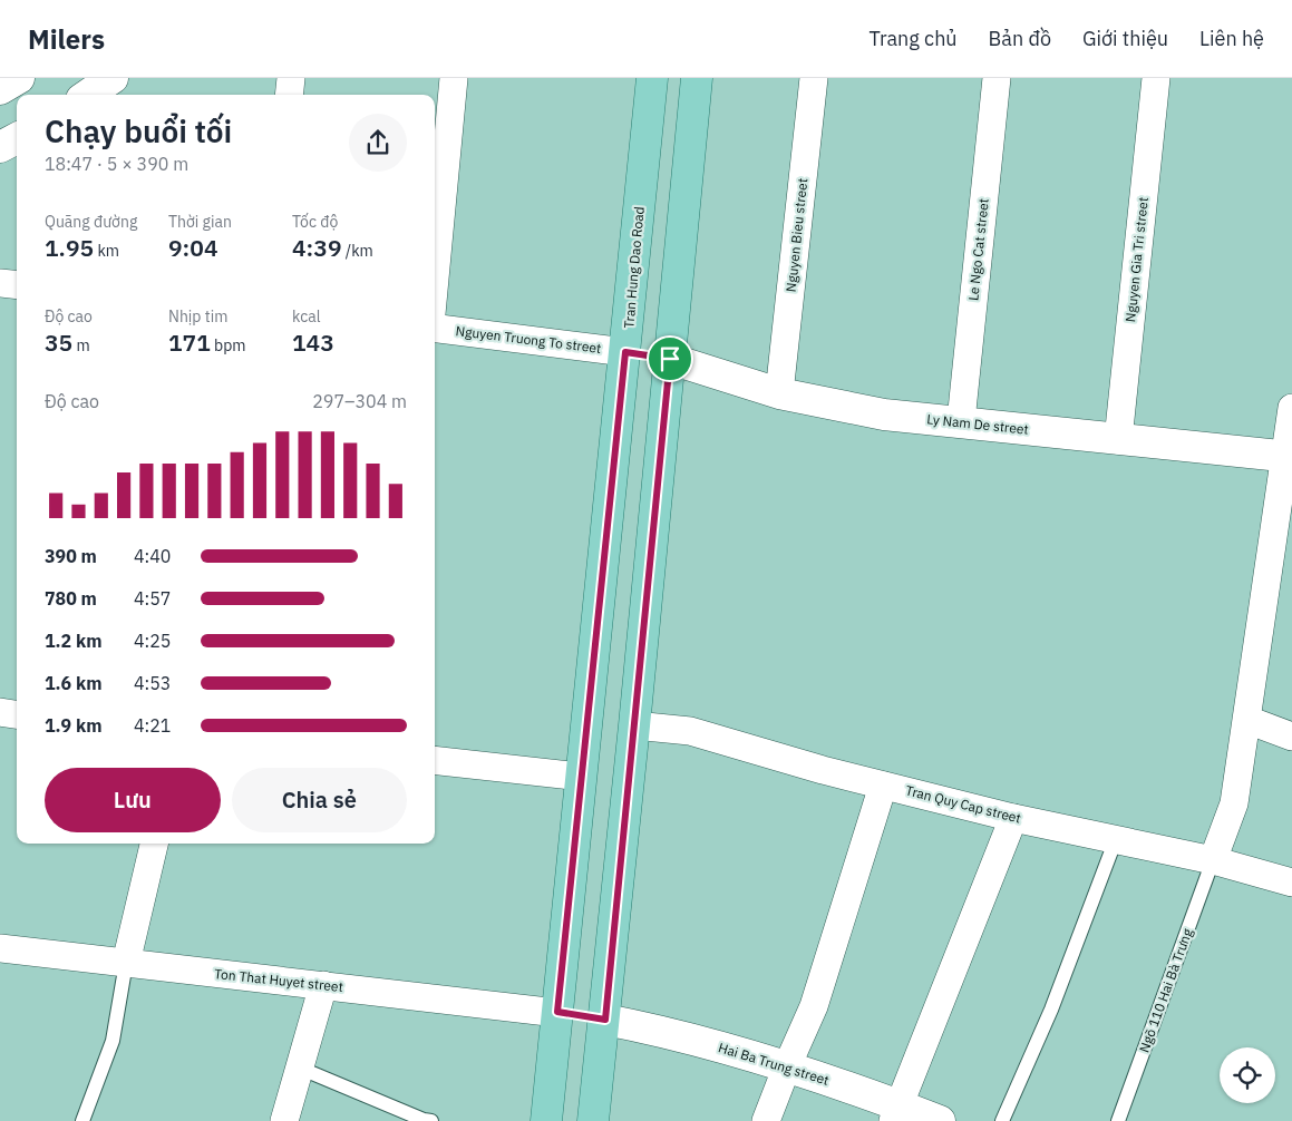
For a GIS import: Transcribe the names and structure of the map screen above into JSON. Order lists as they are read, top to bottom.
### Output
{
  "streets": {
    "main road": ["Tran Hung Dao Road"],
    "street": [
      "Nguyen Bieu street",
      "Le Ngo Cat street",
      "Nguyen Gia Tri street",
      "Nguyen Truong To street",
      "Ly Nam De street",
      "Tran Quy Cap street",
      "Ton That Huyet street",
      "Hai Ba Trung street"
    ],
    "lane": ["Ngõ 110 Hai Bà Trưng"]
  },
  "crossings": [
    ["Nguyen Bieu street", "Ly Nam De street"],
    ["Le Ngo Cat street", "Ly Nam De street"],
    ["Nguyen Gia Tri street", "Ly Nam De street"],
    ["Tran Hung Dao Road", "Nguyen Truong To street"],
    ["Tran Hung Dao Road", "Ton That Huyet street"],
    ["Tran Quy Cap street", "Ngõ 110 Hai Bà Trưng"]
  ],
  "page": {
    "header": "Milers",
    "nav": [
      "Trang chủ",
      "Bản đồ",
      "Giới thiệu",
      "Liên hệ"
    ],
    "heading": ["Chạy buổi tối", "18:47 · 5 × 390 m"],
    "stats": [
      ["Quãng đường", "1.95 km"],
      ["Thời gian", "9:04"],
      ["Tốc độ", "4:39 /km"],
      ["Độ cao", "35 m"],
      ["Nhịp tim", "171 bpm"],
      ["kcal", "143"]
    ],
    "chart": ["Độ cao", "297–304 m"],
    "list": [
      {
        "name": "390 m",
        "note": "4:40"
      },
      {
        "name": "780 m",
        "note": "4:57"
      },
      {
        "name": "1.2 km",
        "note": "4:25"
      },
      {
        "name": "1.6 km",
        "note": "4:53"
      },
      {
        "name": "1.9 km",
        "note": "4:21"
      }
    ],
    "buttons": ["Lưu", "Chia sẻ"]
  }
}
